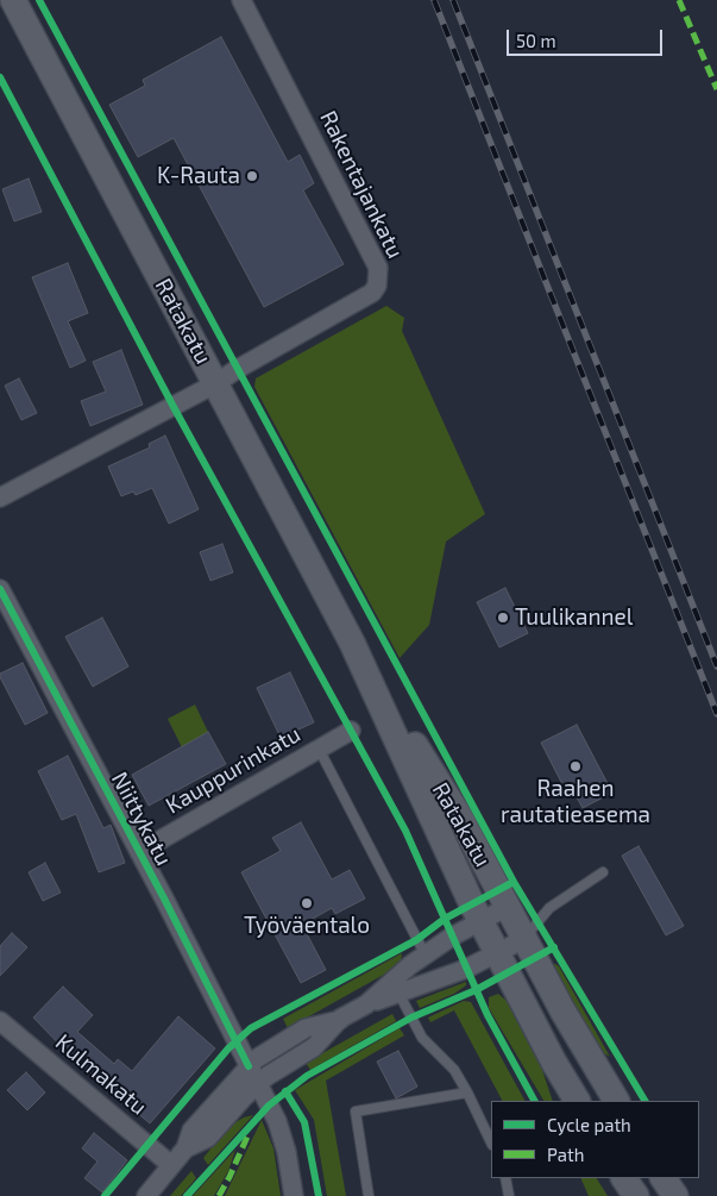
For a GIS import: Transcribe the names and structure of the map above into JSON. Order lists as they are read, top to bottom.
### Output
{
  "streets": {
    "main road": ["Ratakatu"],
    "street": [
      "Rakentajankatu",
      "Kauppurinkatu",
      "Niittykatu",
      "Kulmakatu"
    ]
  },
  "crossings": [
    ["Rakentajankatu", "Ratakatu"],
    ["Kauppurinkatu", "Niittykatu"]
  ],
  "places": [
    "K-Rauta",
    "Tuulikannel",
    "Raahen rautatieasema",
    "Työväentalo"
  ],
  "legend": ["Cycle path", "Path"],
  "scale_bar": "50 m"
}
